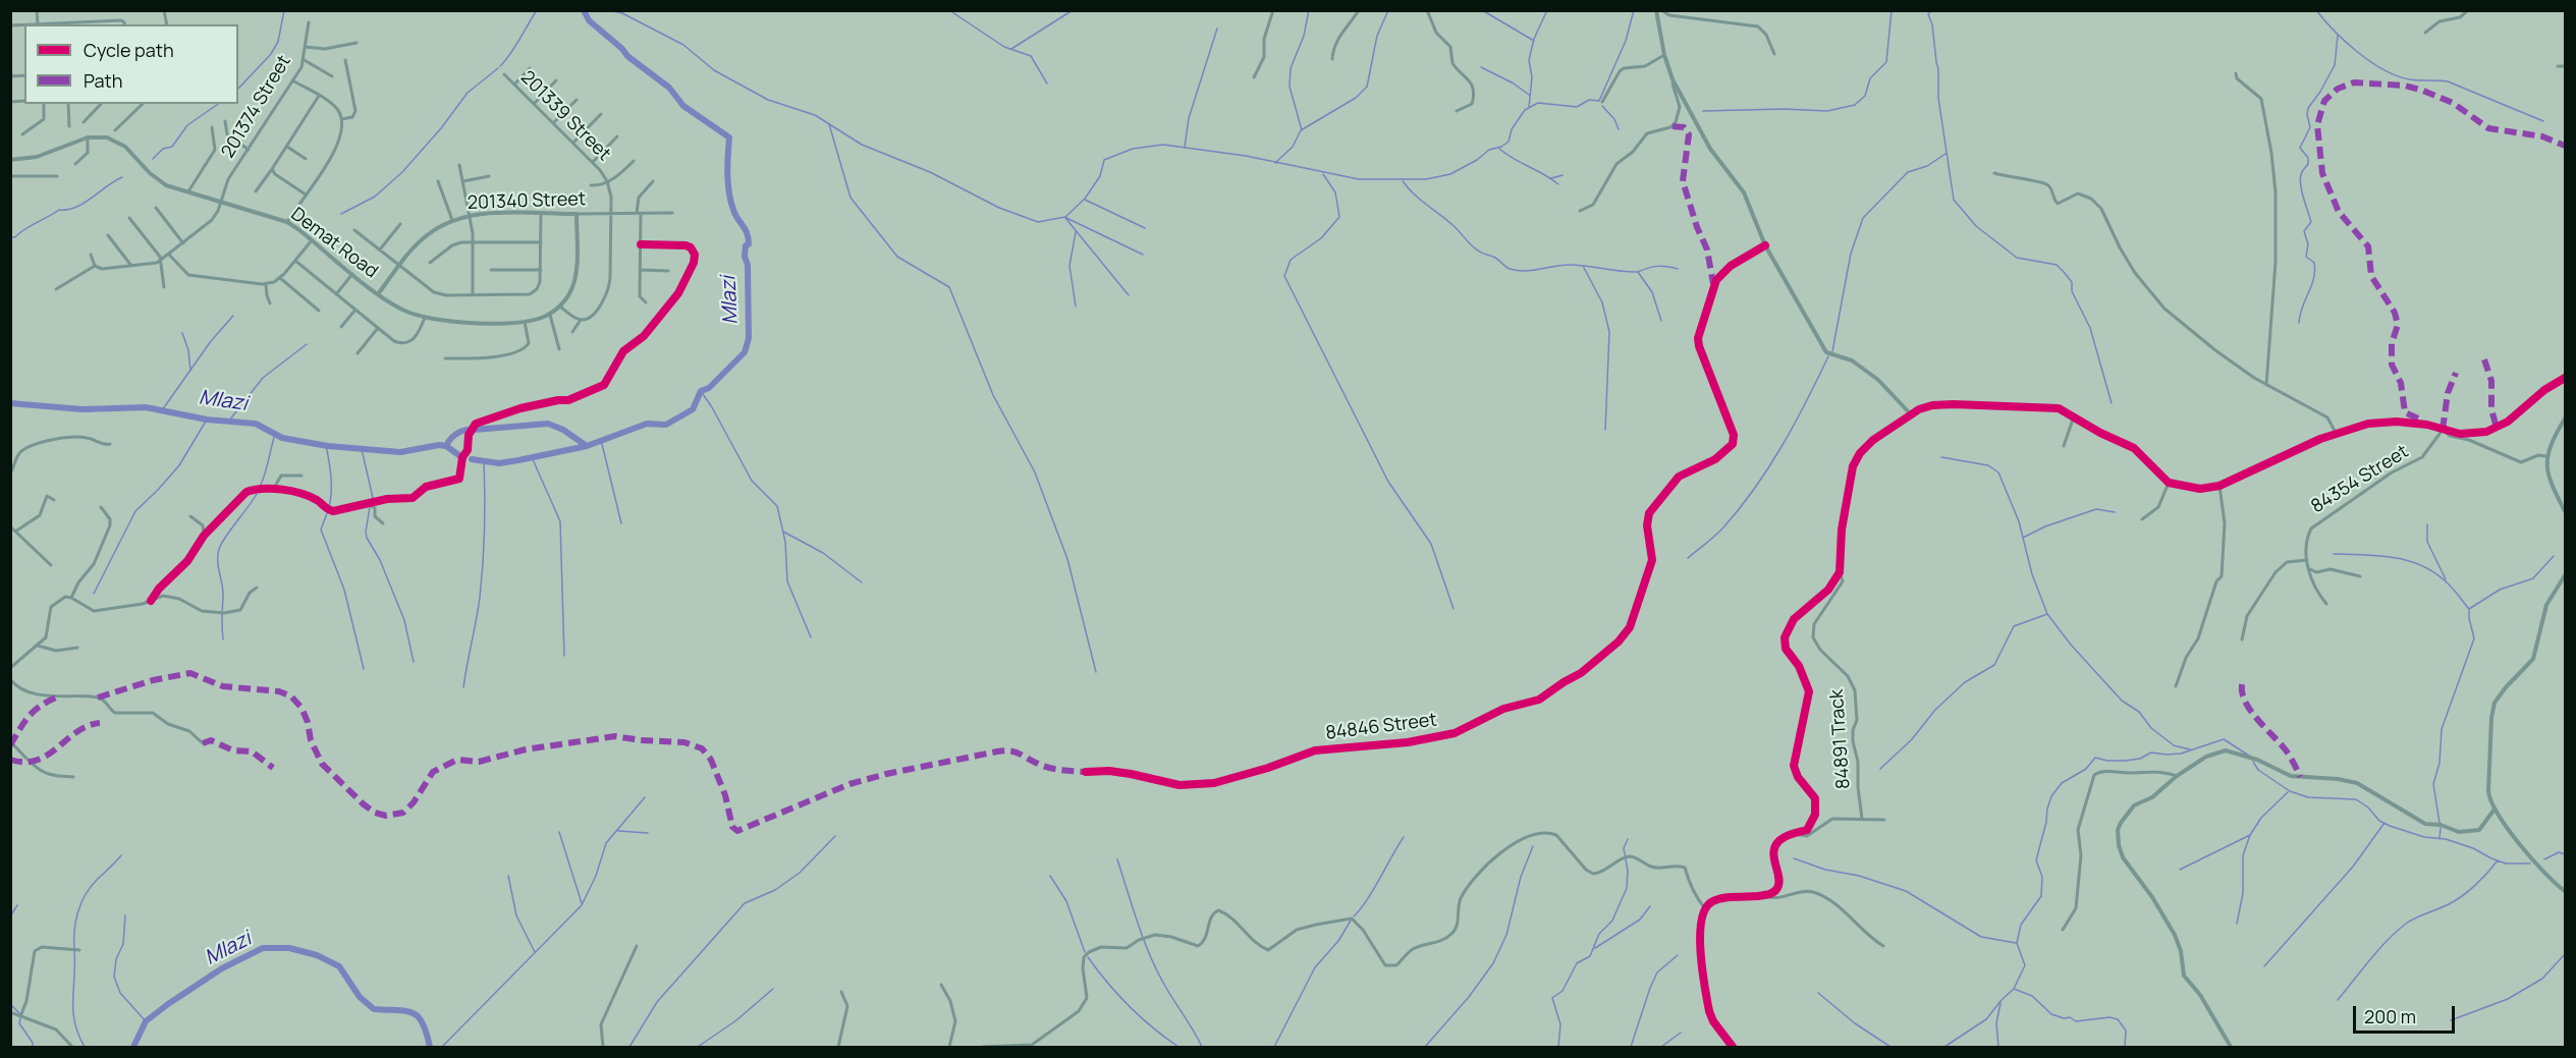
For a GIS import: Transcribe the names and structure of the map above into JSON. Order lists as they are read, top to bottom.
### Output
{
  "streets": {
    "street": [
      "201374 Street",
      "201339 Street",
      "201340 Street",
      "Demat Road",
      "84354 Street",
      "84846 Street",
      "84891 Track"
    ]
  },
  "crossings": [
    ["201374 Street", "Demat Road"],
    ["201339 Street", "201340 Street"],
    ["201340 Street", "Demat Road"]
  ],
  "water": ["Mlazi"],
  "legend": ["Cycle path", "Path"],
  "scale_bar": "200 m"
}
